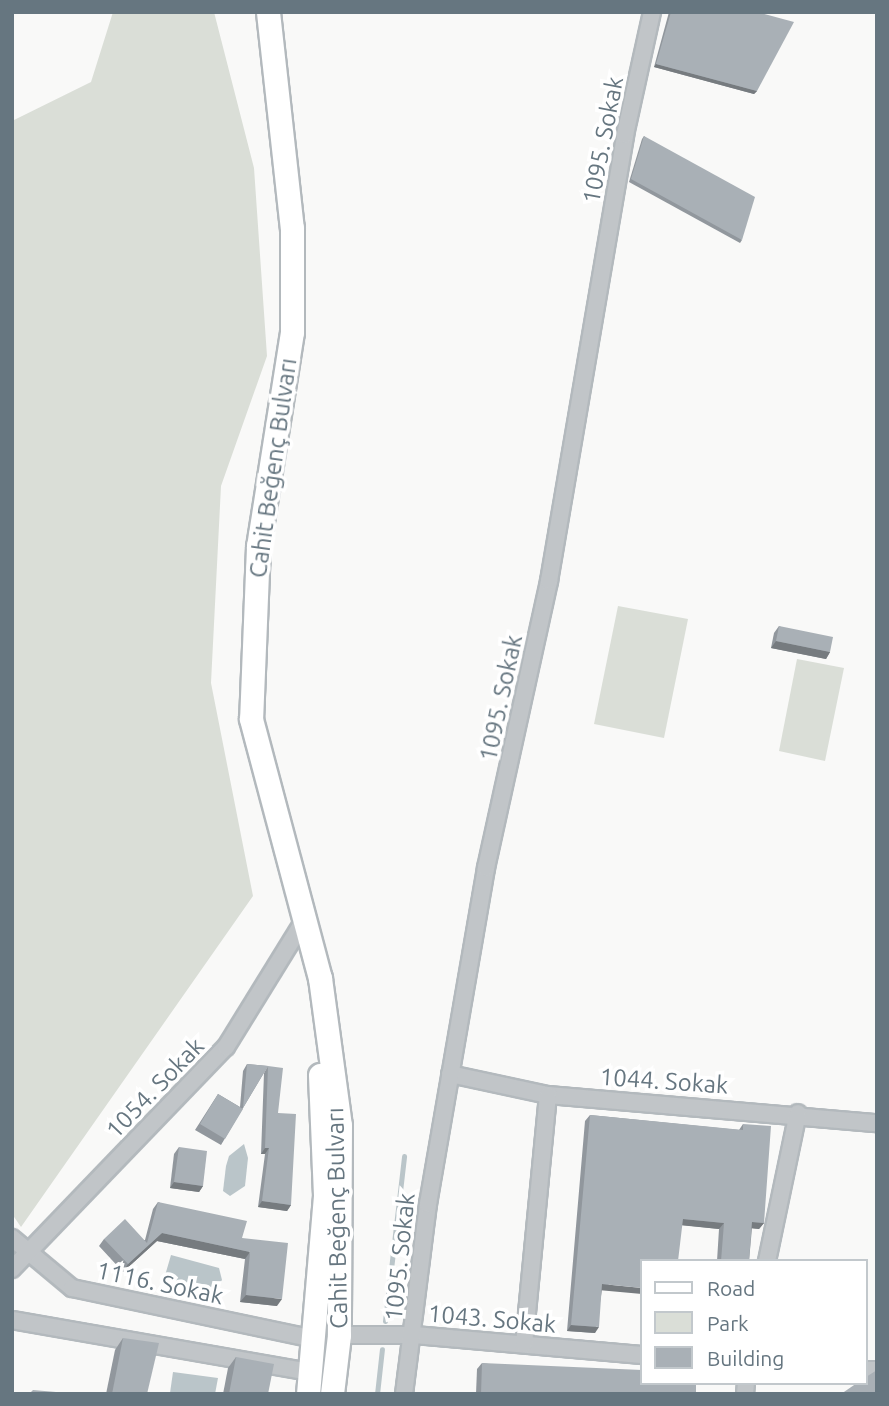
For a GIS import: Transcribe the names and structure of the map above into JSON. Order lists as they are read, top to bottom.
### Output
{
  "streets": {
    "main road": ["Cahit Beğenç Bulvarı"],
    "street": [
      "1095. Sokak",
      "1044. Sokak",
      "1054. Sokak",
      "1116. Sokak",
      "1043. Sokak"
    ]
  },
  "crossings": [
    ["1095. Sokak", "1044. Sokak"],
    ["1095. Sokak", "1043. Sokak"],
    ["Cahit Beğenç Bulvarı", "1054. Sokak"],
    ["Cahit Beğenç Bulvarı", "1116. Sokak"],
    ["Cahit Beğenç Bulvarı", "1043. Sokak"],
    ["1054. Sokak", "1116. Sokak"]
  ],
  "legend": ["Road", "Park", "Building"]
}
